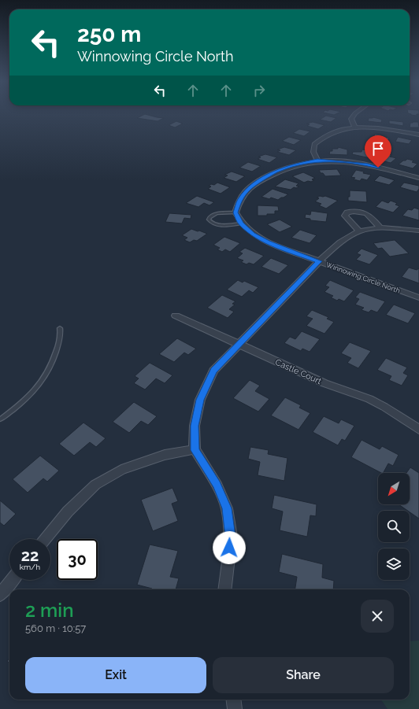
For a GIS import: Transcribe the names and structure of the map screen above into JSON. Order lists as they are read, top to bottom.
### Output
{
  "streets": {
    "street": ["Winnowing Circle North", "Castle Court"]
  },
  "north": "bottom left",
  "page": {
    "turn": ["250 m", "Winnowing Circle North"],
    "speed": "22 km/h",
    "limit": "30",
    "heading": ["2 min", "560 m · 10:57"],
    "buttons": ["Exit", "Share"]
  }
}
